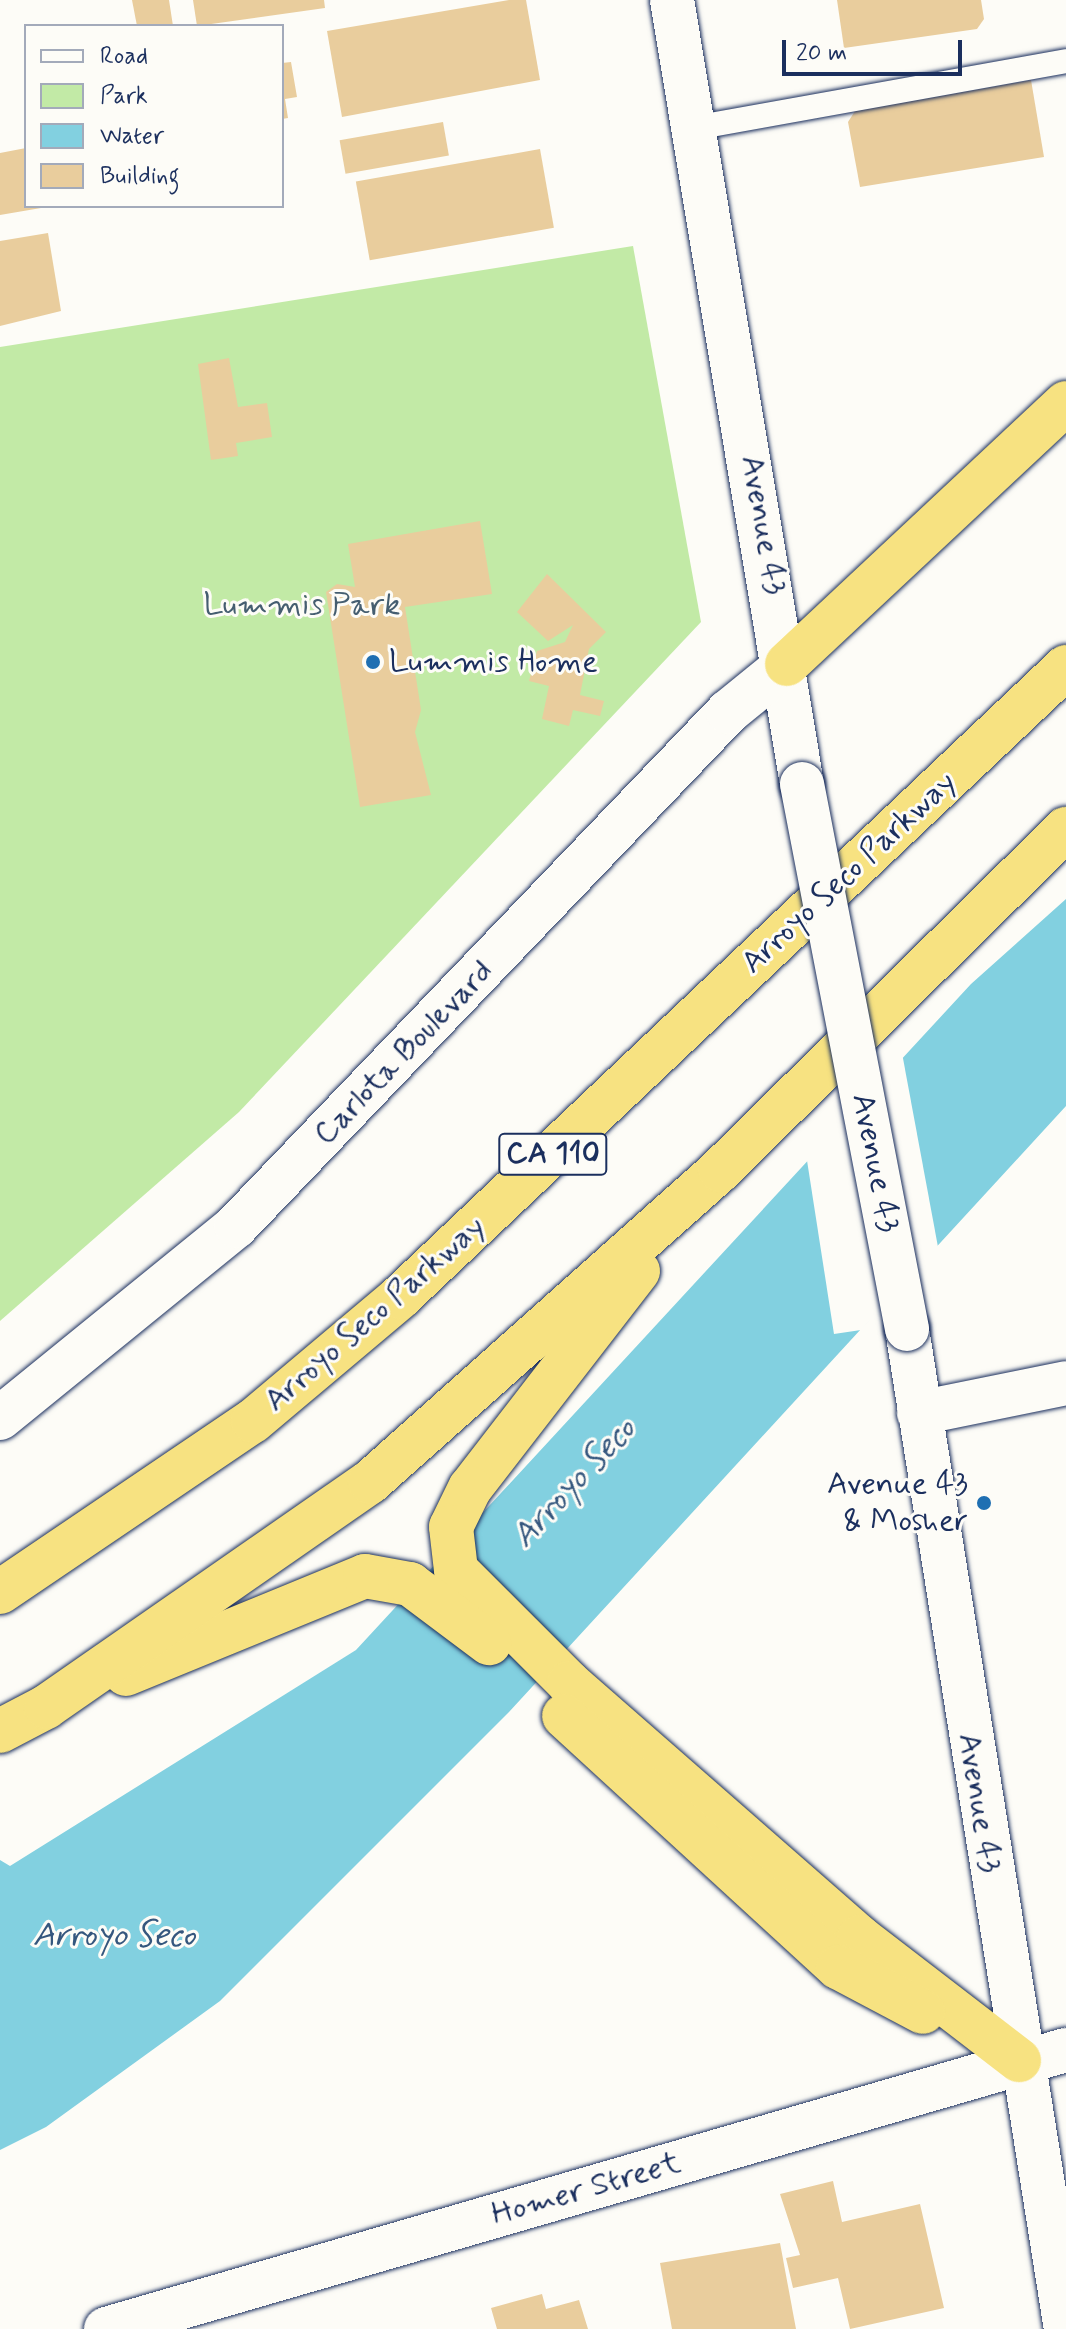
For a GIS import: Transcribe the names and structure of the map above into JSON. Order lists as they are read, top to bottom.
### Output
{
  "streets": {
    "highway": ["Arroyo Seco Parkway", "CA 110"],
    "street": ["Avenue 43", "Carlota Boulevard", "Homer Street"]
  },
  "crossings": [
    ["Avenue 43", "Carlota Boulevard"],
    ["Avenue 43", "Homer Street"]
  ],
  "water": ["Arroyo Seco"],
  "parks": ["Lummis Park"],
  "places": ["Lummis Home", "Avenue 43 & Mosher"],
  "legend": [
    "Road",
    "Park",
    "Water",
    "Building"
  ],
  "scale_bar": "20 m"
}
